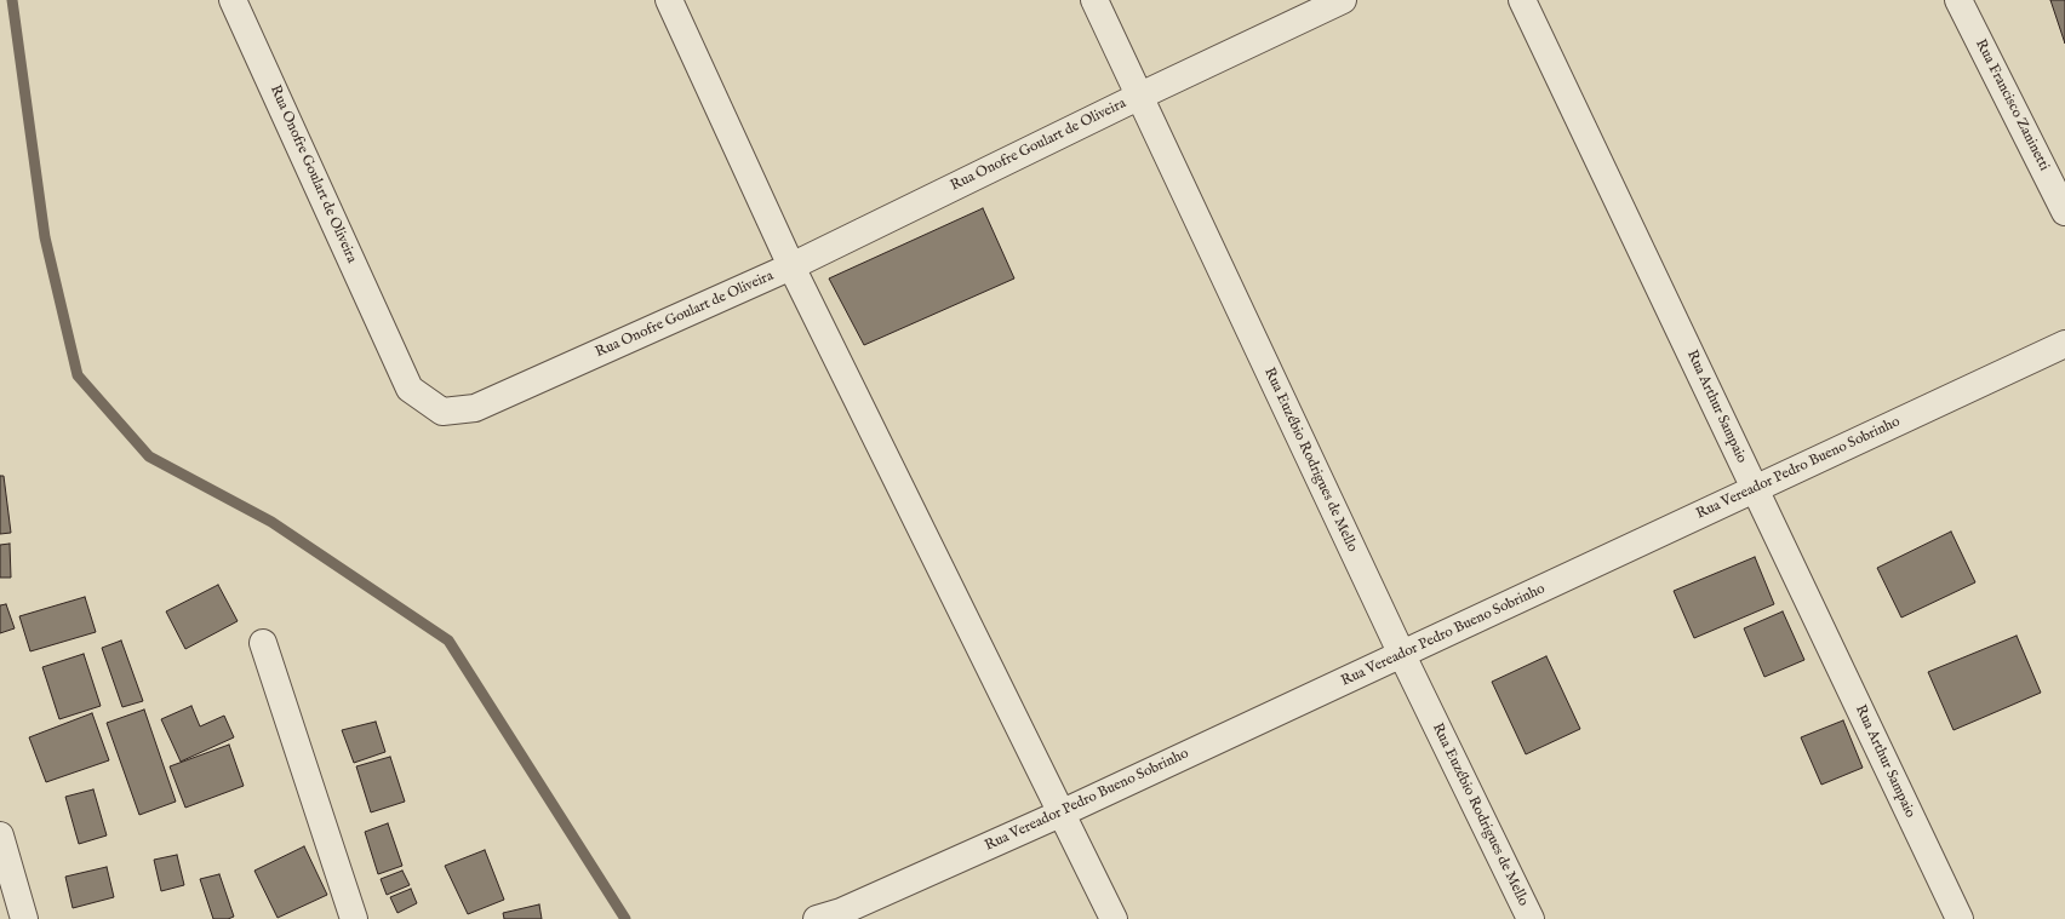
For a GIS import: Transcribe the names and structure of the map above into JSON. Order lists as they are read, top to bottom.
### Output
{
  "streets": {
    "street": [
      "Rua Francisco Zaninetti",
      "Rua Onofre Goulart de Oliveira",
      "Rua Arthur Sampaio",
      "Rua Euzébio Rodrigues de Mello",
      "Rua Vereador Pedro Bueno Sobrinho"
    ]
  },
  "crossings": [
    ["Rua Onofre Goulart de Oliveira", "Rua Euzébio Rodrigues de Mello"],
    ["Rua Arthur Sampaio", "Rua Vereador Pedro Bueno Sobrinho"],
    ["Rua Euzébio Rodrigues de Mello", "Rua Vereador Pedro Bueno Sobrinho"]
  ]
}
